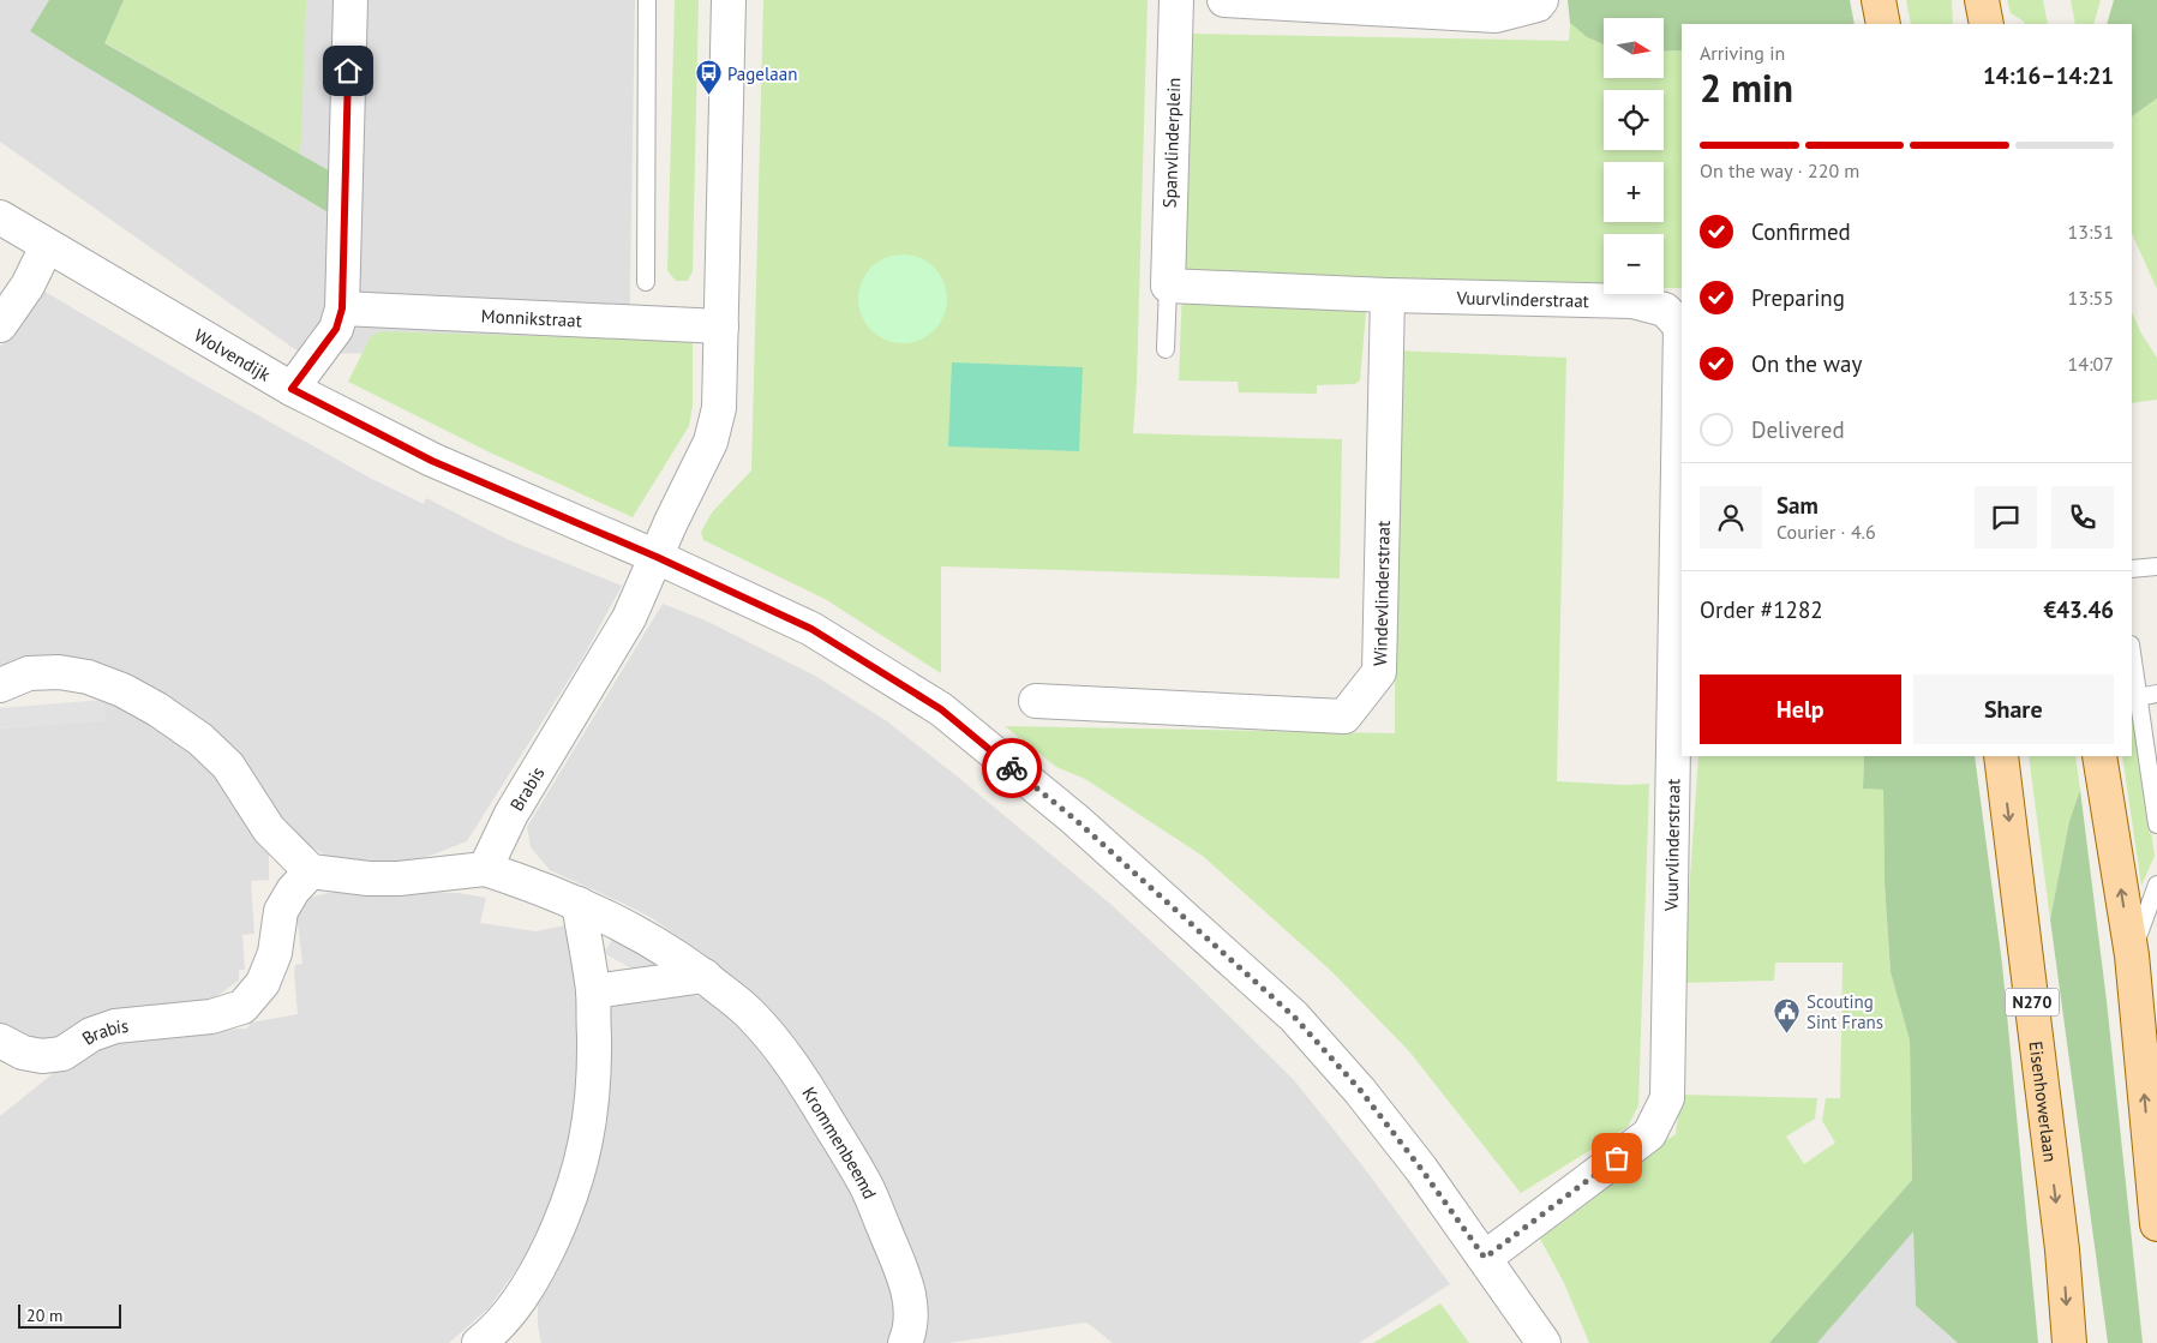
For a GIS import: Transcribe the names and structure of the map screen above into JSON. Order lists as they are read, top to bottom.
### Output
{
  "streets": {
    "main road": ["N270", "Eisenhowerlaan"],
    "street": [
      "Spanvlinderplein",
      "Vuurvlinderstraat",
      "Monnikstraat",
      "Wolvendijk",
      "Windevlinderstraat",
      "Brabis",
      "Krommenbeemd"
    ]
  },
  "crossings": [
    ["Spanvlinderplein", "Vuurvlinderstraat"],
    ["Vuurvlinderstraat", "Wolvendijk"],
    ["Vuurvlinderstraat", "Windevlinderstraat"],
    ["Wolvendijk", "Brabis"],
    ["Brabis", "Krommenbeemd"]
  ],
  "places": {
    "bus stop": ["Pagelaan"],
    "public building": ["Scouting Sint Frans"]
  },
  "scale_bar": "20 m",
  "north": "right",
  "page": {
    "map_buttons": ["+", "−"],
    "heading": ["2 min", "Arriving in", "14:16–14:21"],
    "panel": [
      "Sam",
      "Courier · 4.6",
      "Order #1282",
      "€43.46"
    ],
    "bar": "On the way · 220 m",
    "list": [
      ["Confirmed", "13:51"],
      ["Preparing", "13:55"],
      ["On the way", "14:07"],
      "Delivered"
    ],
    "buttons": ["Help", "Share"],
    "scale": "20 m"
  }
}
